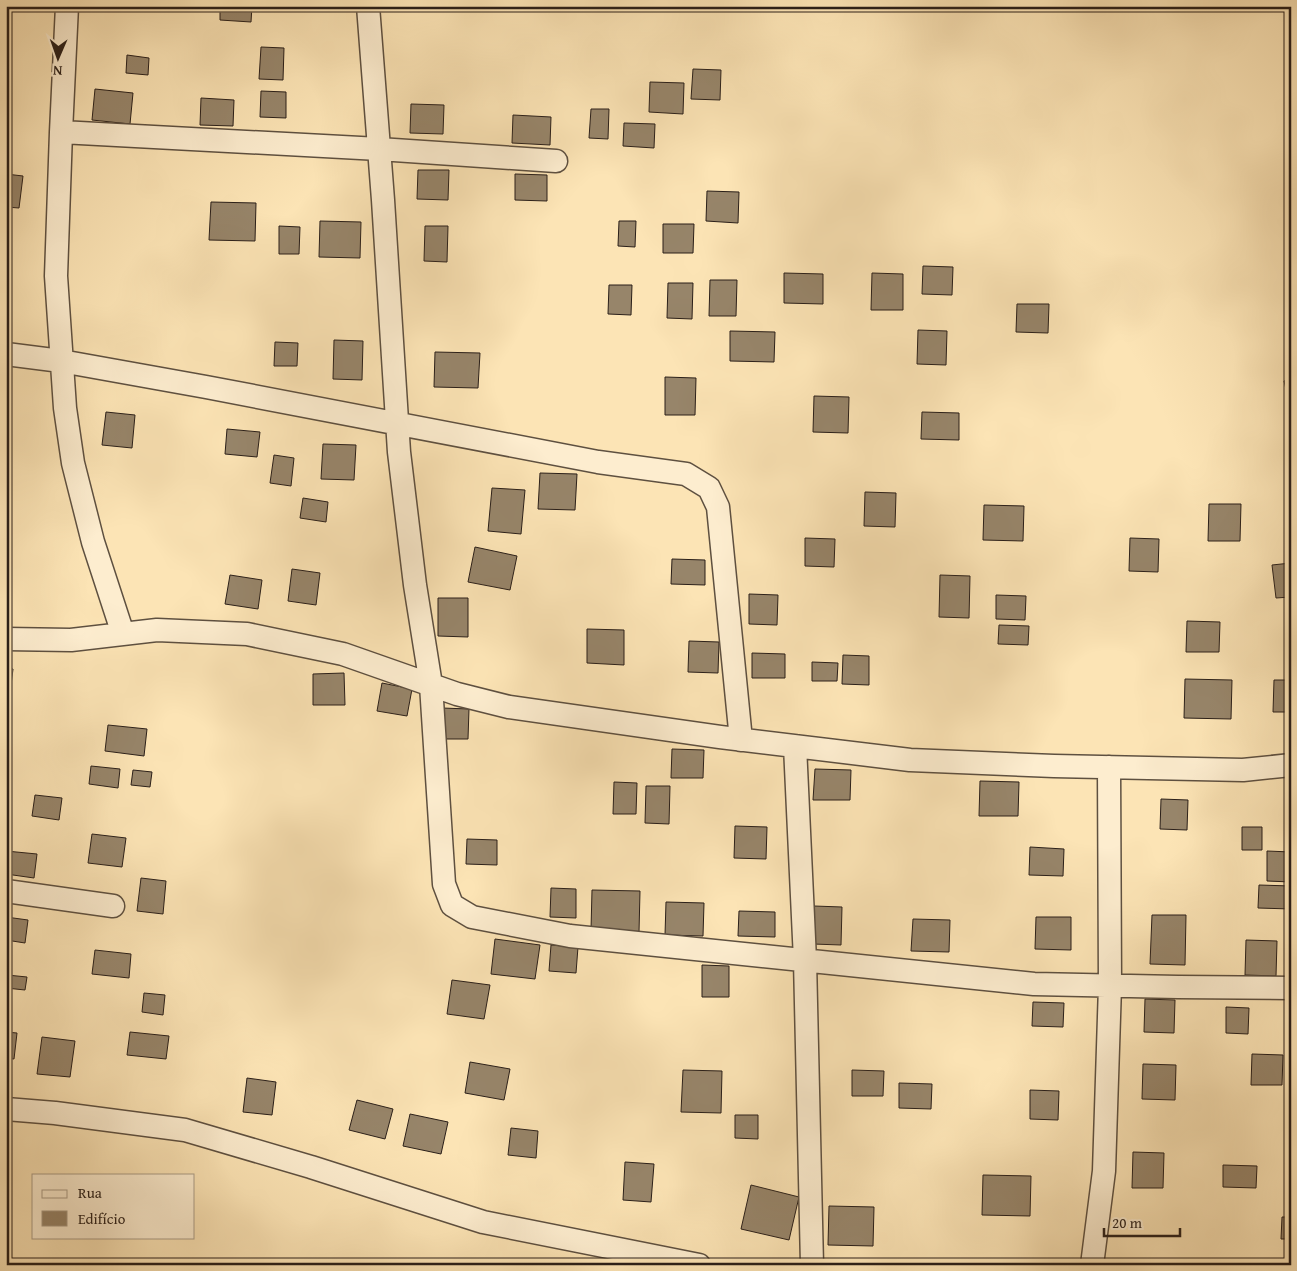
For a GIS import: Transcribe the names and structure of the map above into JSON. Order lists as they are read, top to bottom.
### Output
{
  "legend": ["Rua", "Edifício"],
  "scale_bar": "20 m",
  "north": "bottom"
}
